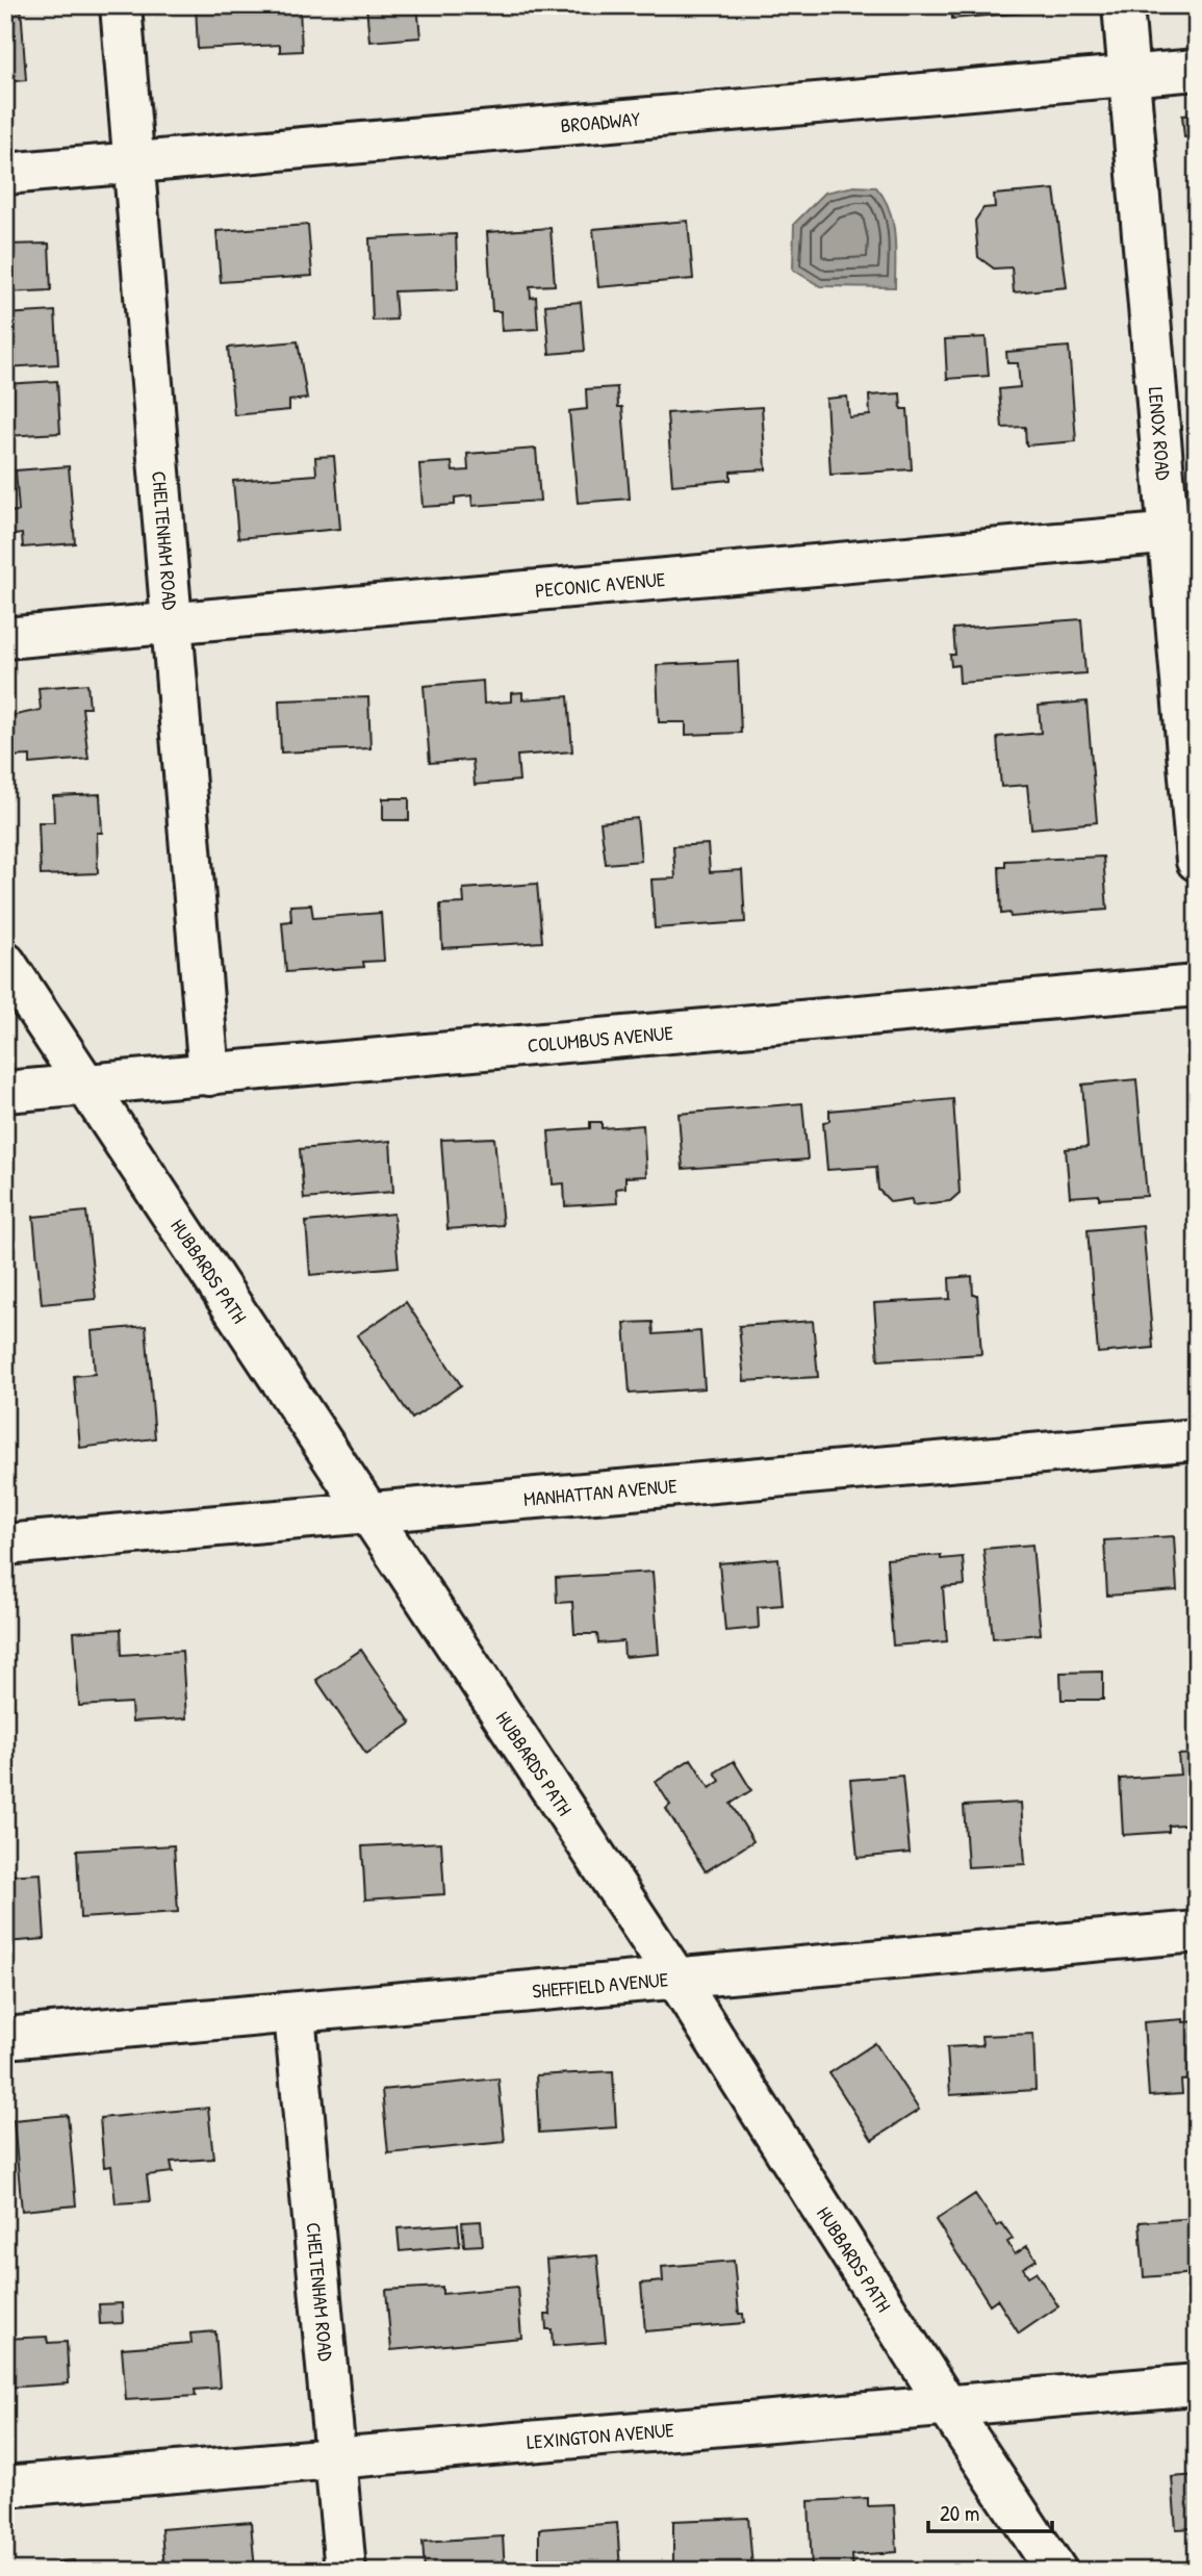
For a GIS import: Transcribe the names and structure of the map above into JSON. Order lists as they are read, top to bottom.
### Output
{
  "streets": {
    "street": [
      "BROADWAY",
      "LENOX ROAD",
      "CHELTENHAM ROAD",
      "PECONIC AVENUE",
      "COLUMBUS AVENUE",
      "HUBBARDS PATH",
      "MANHATTAN AVENUE",
      "SHEFFIELD AVENUE",
      "LEXINGTON AVENUE"
    ]
  },
  "crossings": [
    ["BROADWAY", "LENOX ROAD"],
    ["BROADWAY", "CHELTENHAM ROAD"],
    ["LENOX ROAD", "PECONIC AVENUE"],
    ["CHELTENHAM ROAD", "PECONIC AVENUE"],
    ["CHELTENHAM ROAD", "COLUMBUS AVENUE"],
    ["CHELTENHAM ROAD", "SHEFFIELD AVENUE"],
    ["CHELTENHAM ROAD", "LEXINGTON AVENUE"],
    ["COLUMBUS AVENUE", "HUBBARDS PATH"],
    ["HUBBARDS PATH", "MANHATTAN AVENUE"],
    ["HUBBARDS PATH", "SHEFFIELD AVENUE"],
    ["HUBBARDS PATH", "LEXINGTON AVENUE"]
  ],
  "scale_bar": "20 m"
}
